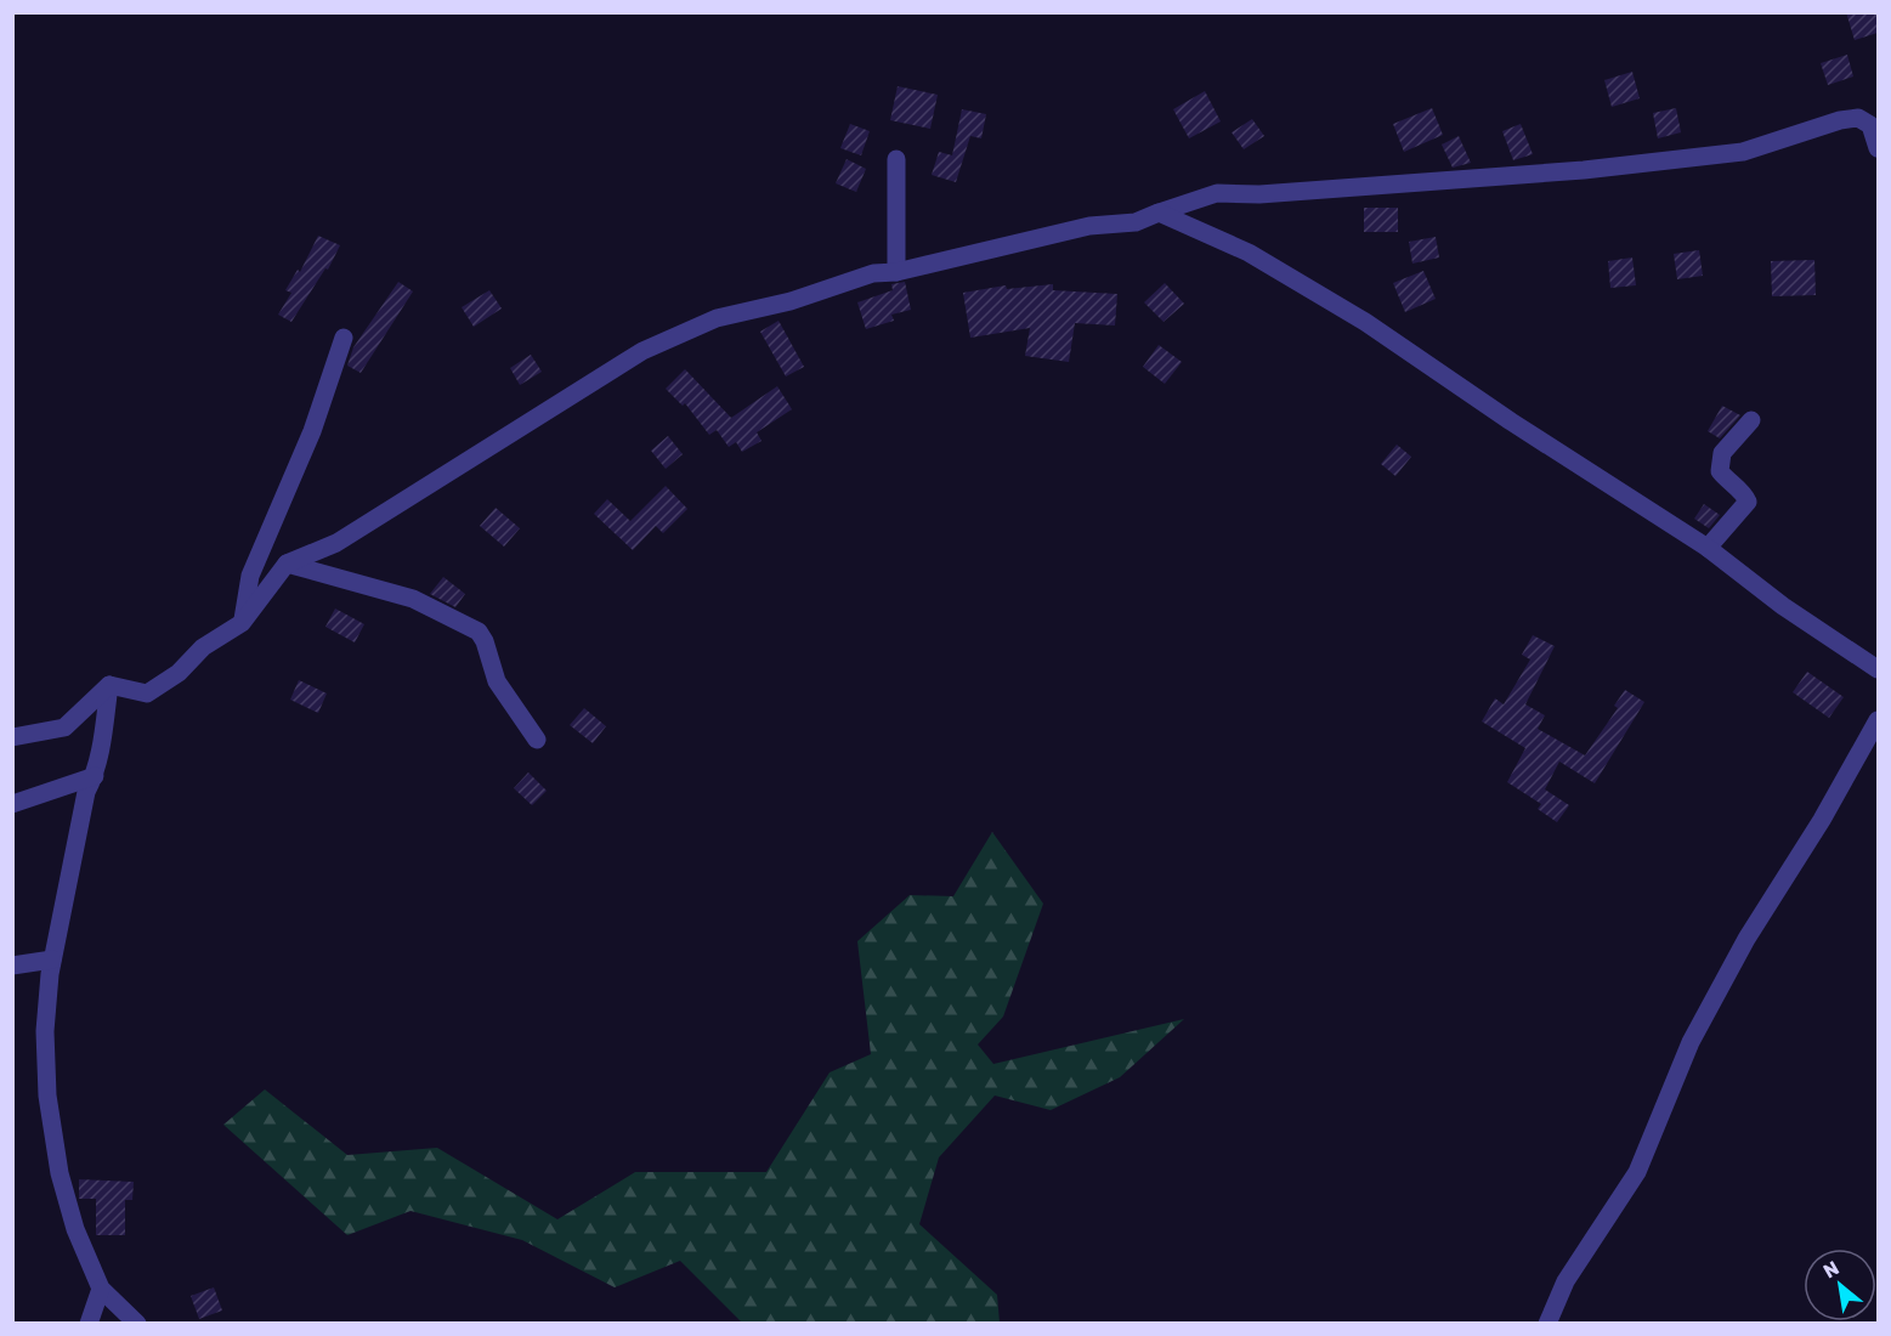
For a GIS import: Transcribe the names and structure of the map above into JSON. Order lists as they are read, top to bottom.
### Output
{
  "north": "top left"
}
